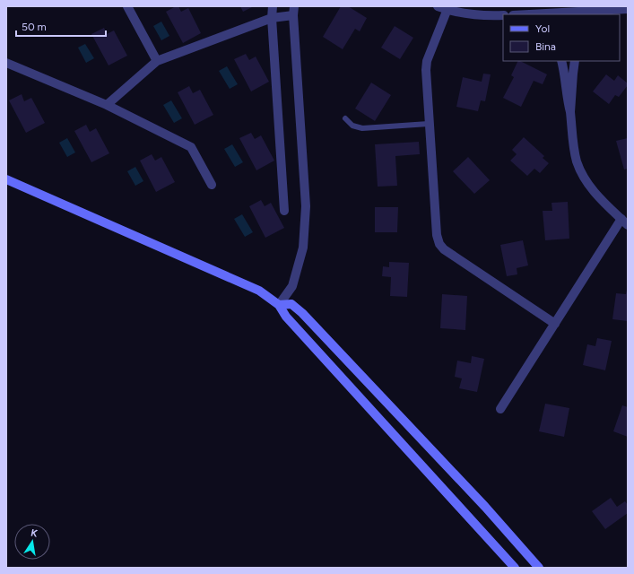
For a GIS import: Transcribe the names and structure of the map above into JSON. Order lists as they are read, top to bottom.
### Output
{
  "legend": ["Yol", "Bina"],
  "scale_bar": "50 m",
  "north": "top"
}
